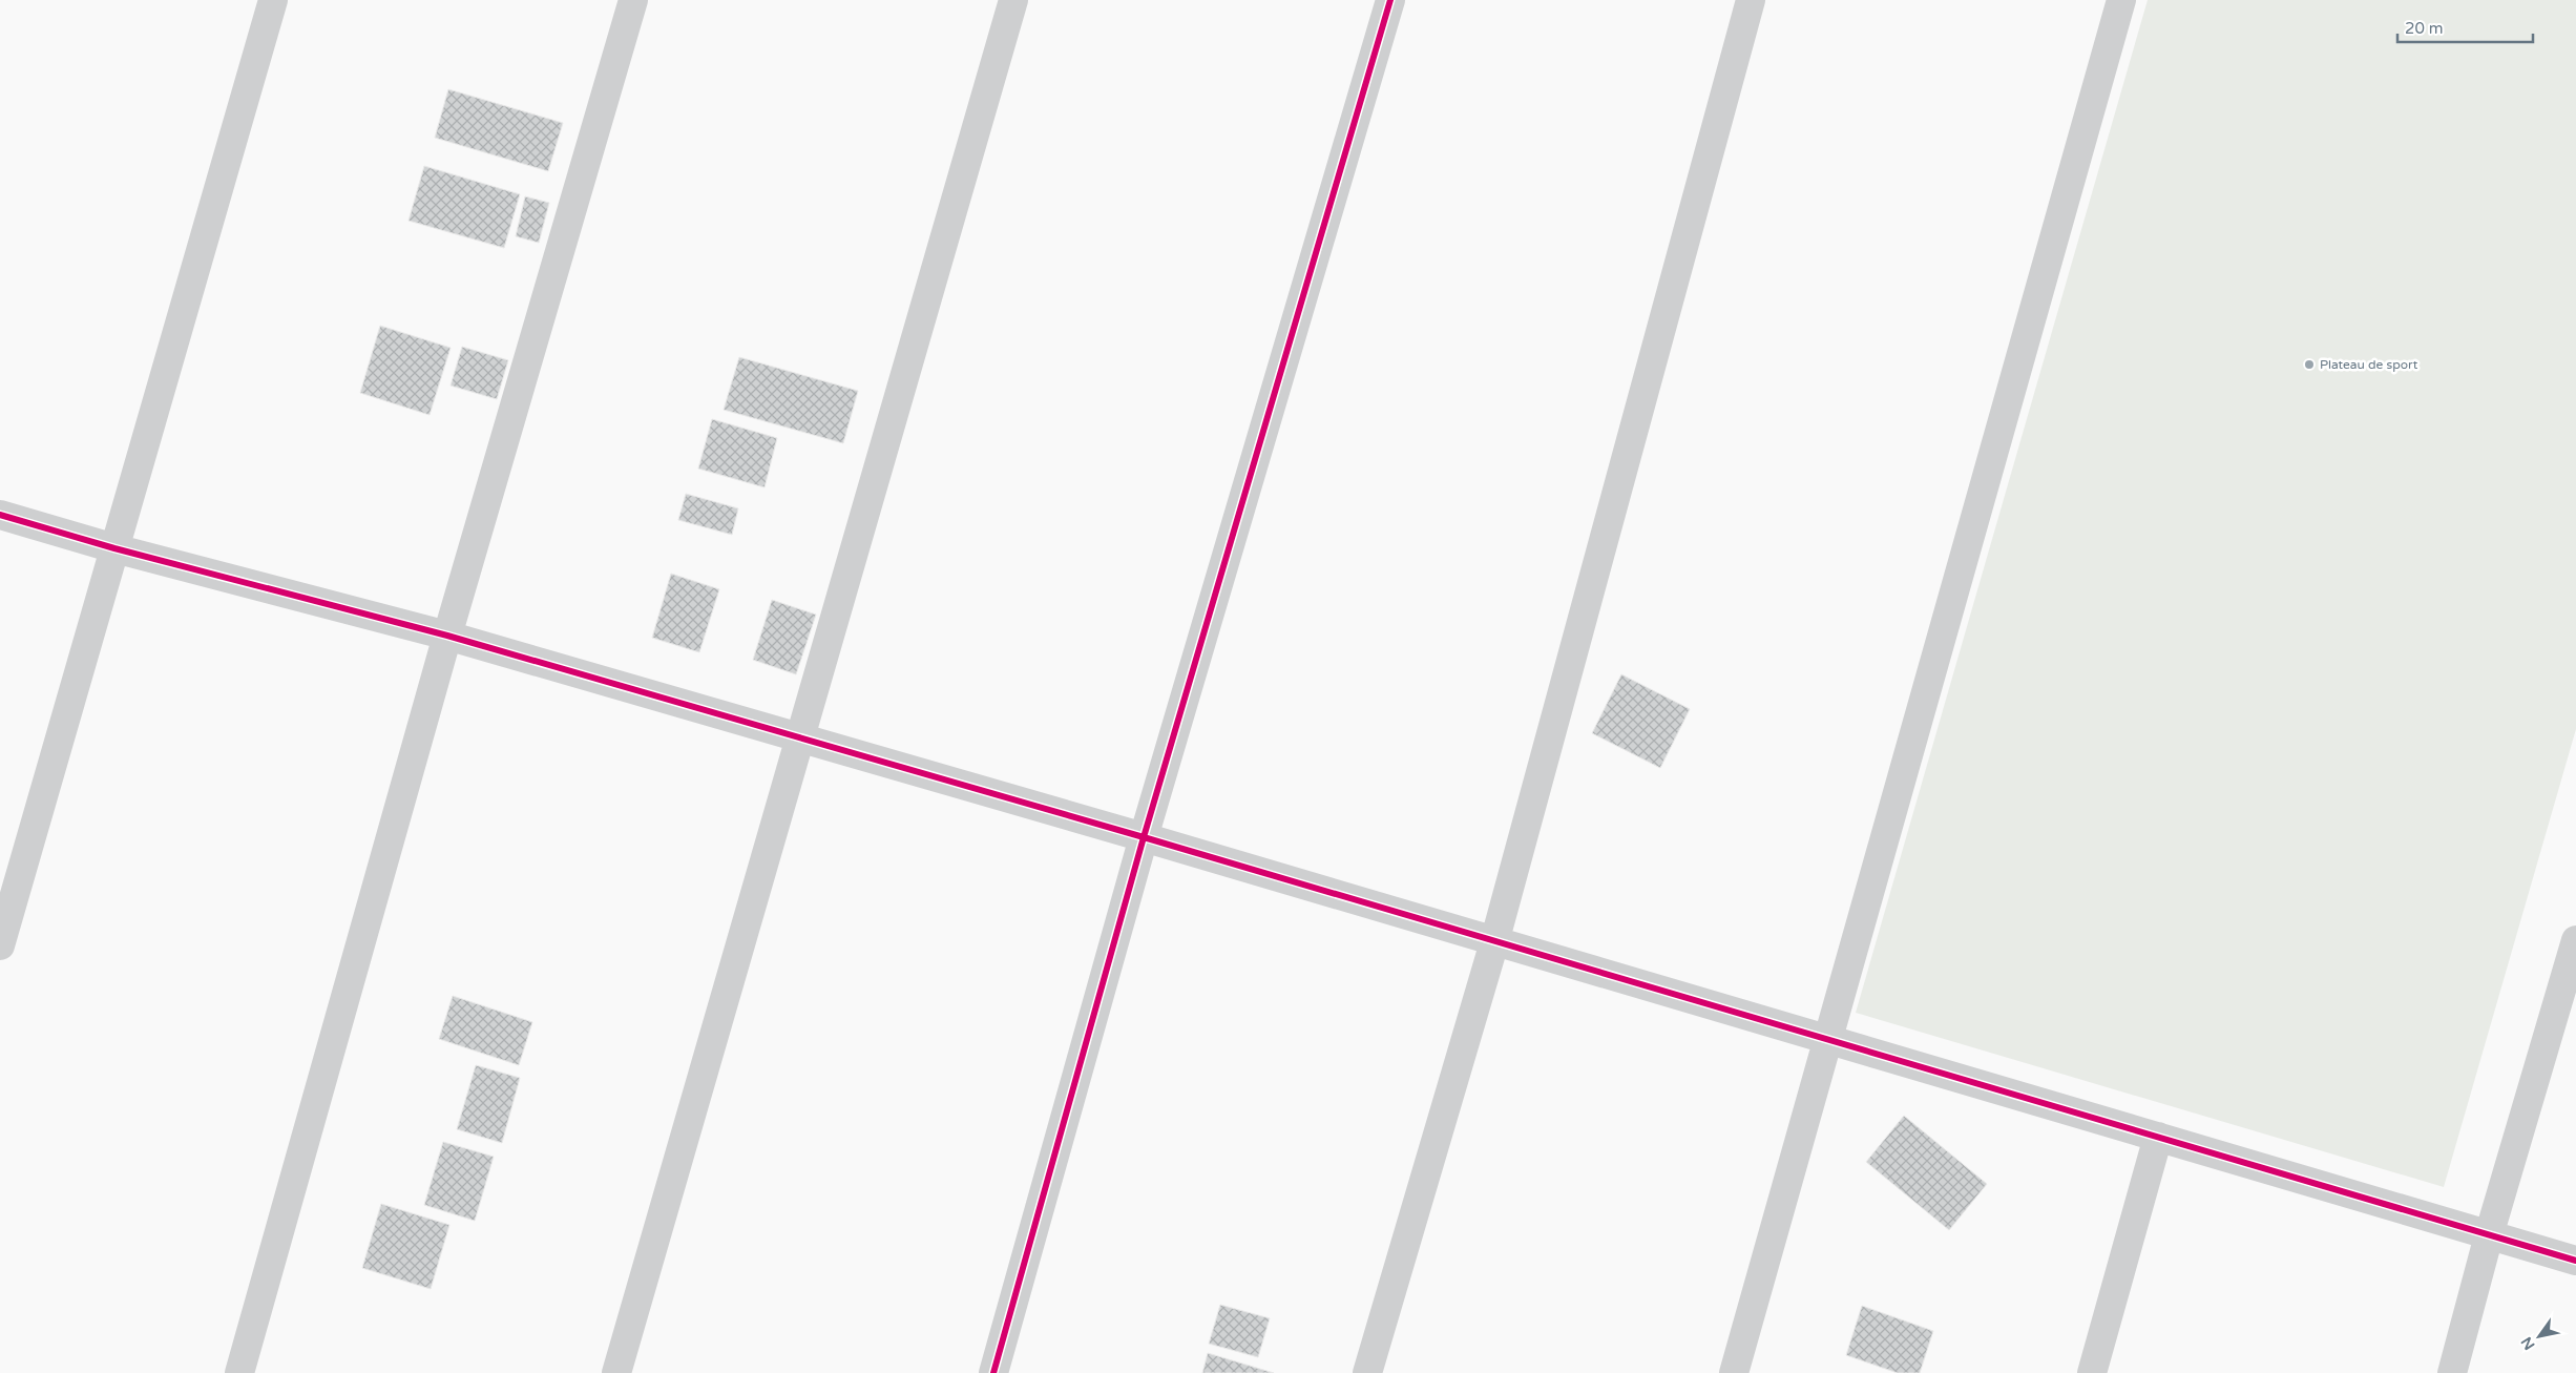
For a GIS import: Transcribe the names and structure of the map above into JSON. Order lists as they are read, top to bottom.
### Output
{
  "places": ["Plateau de sport"],
  "scale_bar": "20 m",
  "north": "bottom left"
}
